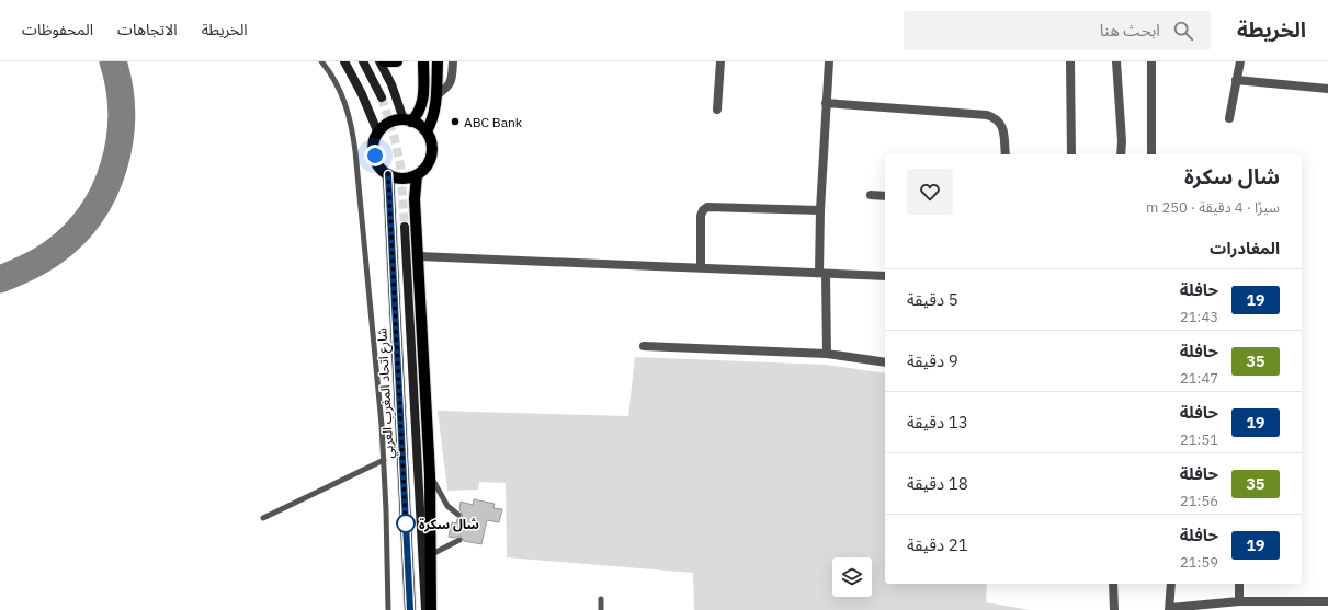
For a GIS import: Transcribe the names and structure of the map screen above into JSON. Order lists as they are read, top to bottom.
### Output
{
  "streets": {
    "main road": ["شارع اتحاد المغرب العربي"]
  },
  "places": ["ABC Bank", "شال سكرة"],
  "lines": ["bus line 19"],
  "page": {
    "header": "الخريطة",
    "search": "ابحث هنا",
    "nav": ["الخريطة", "الاتجاهات", "المحفوظات"],
    "heading": [
      ["شال سكرة", "سيرًا · 4 دقيقة · 250 m"],
      "المغادرات"
    ],
    "list": [
      {
        "mark": "19",
        "name": "حافلة",
        "note": "21:43",
        "value": "5 دقيقة"
      },
      {
        "mark": "35",
        "name": "حافلة",
        "note": "21:47",
        "value": "9 دقيقة"
      },
      {
        "mark": "19",
        "name": "حافلة",
        "note": "21:51",
        "value": "13 دقيقة"
      },
      {
        "mark": "35",
        "name": "حافلة",
        "note": "21:56",
        "value": "18 دقيقة"
      },
      {
        "mark": "19",
        "name": "حافلة",
        "note": "21:59",
        "value": "21 دقيقة"
      }
    ]
  }
}
